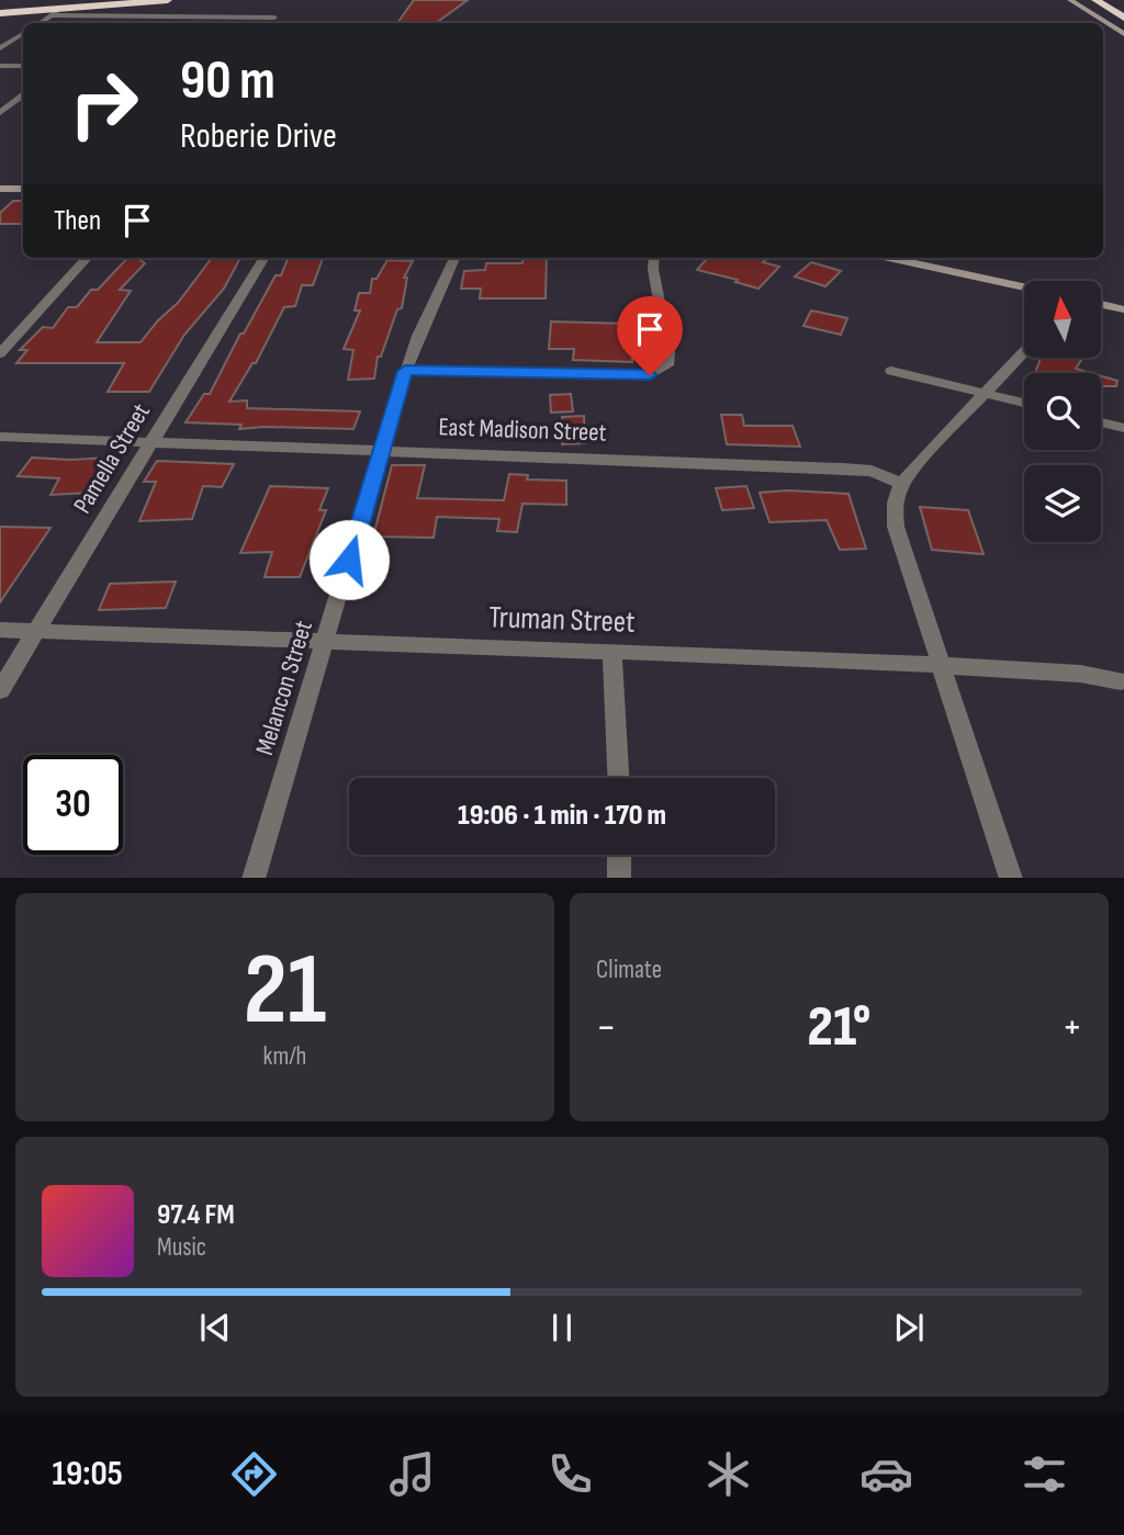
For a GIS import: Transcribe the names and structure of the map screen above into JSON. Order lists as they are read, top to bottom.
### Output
{
  "streets": {
    "street": [
      "East Madison Street",
      "Pamella Street",
      "Truman Street",
      "Melancon Street"
    ]
  },
  "crossings": [
    ["East Madison Street", "Pamella Street"],
    ["East Madison Street", "Melancon Street"],
    ["Pamella Street", "Truman Street"],
    ["Truman Street", "Melancon Street"]
  ],
  "north": "top",
  "page": {
    "turn": ["90 m", "Roberie Drive"],
    "then": "Then",
    "limit": "30",
    "trip": "19:06 · 1 min · 170 m",
    "tile": [
      ["21", "km/h"],
      "Climate"
    ],
    "heat": ["−", "21°", "+"],
    "song": ["97.4 FM", "Music"],
    "tabs": "19:05"
  }
}
